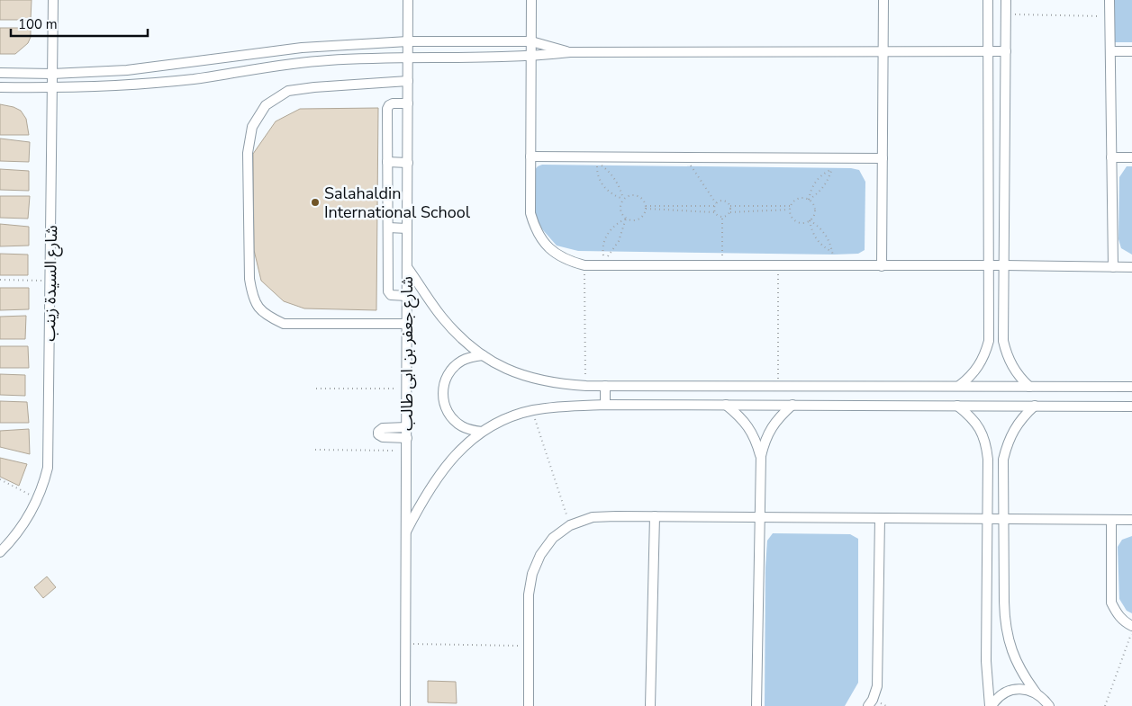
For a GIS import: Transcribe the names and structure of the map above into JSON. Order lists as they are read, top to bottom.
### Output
{
  "streets": {
    "street": ["شارع السيدة زينب", "شارع جعفر بن ابى طالب"]
  },
  "places": ["Salahaldin International School"],
  "scale_bar": "100 m"
}
